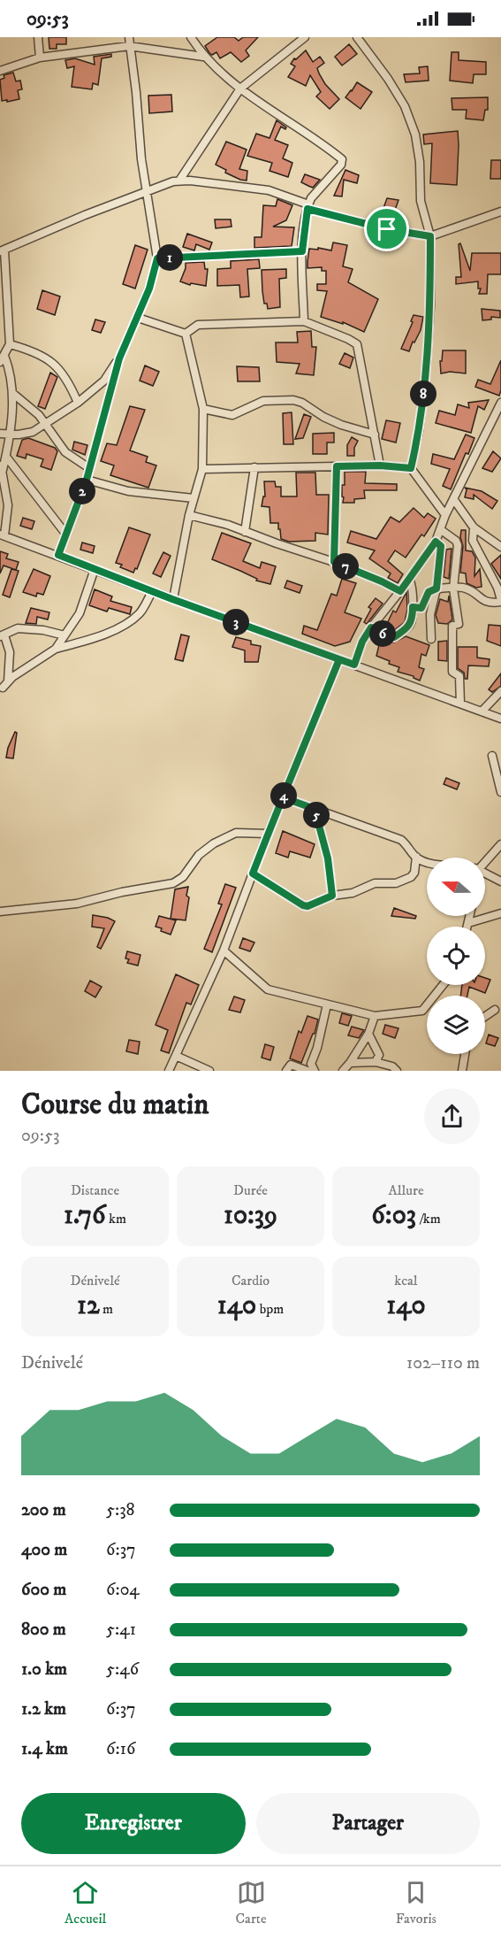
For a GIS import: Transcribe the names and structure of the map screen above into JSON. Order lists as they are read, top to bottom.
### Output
{
  "north": "left",
  "page": {
    "status": "09:53",
    "pins": [
      "1",
      "8",
      "2",
      "7",
      "3",
      "6",
      "4",
      "5"
    ],
    "heading": ["Course du matin", "09:53"],
    "stats": [
      ["Distance", "1.76 km"],
      ["Durée", "10:39"],
      ["Allure", "6:03 /km"],
      ["Dénivelé", "12 m"],
      ["Cardio", "140 bpm"],
      ["kcal", "140"]
    ],
    "chart": ["Dénivelé", "102–110 m"],
    "list": [
      {
        "name": "200 m",
        "note": "5:38"
      },
      {
        "name": "400 m",
        "note": "6:37"
      },
      {
        "name": "600 m",
        "note": "6:04"
      },
      {
        "name": "800 m",
        "note": "5:41"
      },
      {
        "name": "1.0 km",
        "note": "5:46"
      },
      {
        "name": "1.2 km",
        "note": "6:37"
      },
      {
        "name": "1.4 km",
        "note": "6:16"
      }
    ],
    "buttons": ["Enregistrer", "Partager"],
    "tabs": ["Accueil", "Carte", "Favoris"]
  }
}
